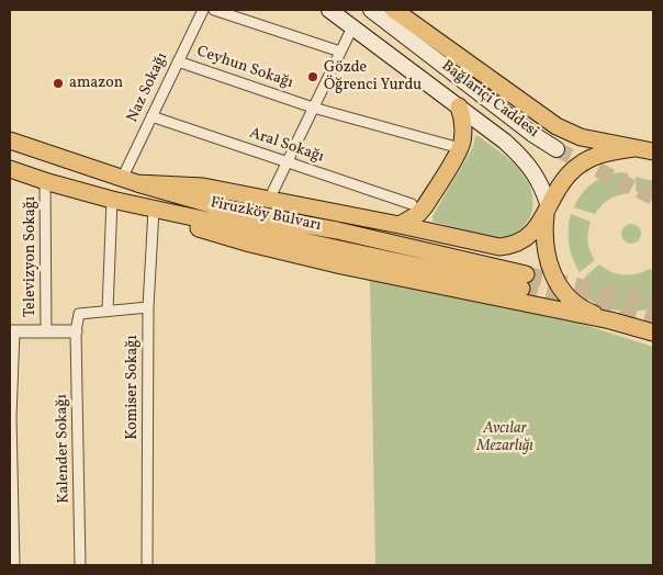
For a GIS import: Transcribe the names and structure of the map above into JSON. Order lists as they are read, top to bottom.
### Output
{
  "streets": {
    "main road": ["Bağlariçi Caddesi", "Firuzköy Bulvarı"],
    "street": [
      "Ceyhun Sokağı",
      "Naz Sokağı",
      "Aral Sokağı",
      "Televizyon Sokağı",
      "Komiser Sokağı",
      "Kalender Sokağı"
    ]
  },
  "crossings": [
    ["Ceyhun Sokağı", "Naz Sokağı"],
    ["Naz Sokağı", "Aral Sokağı"],
    ["Naz Sokağı", "Firuzköy Bulvarı"],
    ["Firuzköy Bulvarı", "Televizyon Sokağı"],
    ["Firuzköy Bulvarı", "Komiser Sokağı"]
  ],
  "parks": ["Avcılar Mezarlığı"],
  "places": ["Gözde Öğrenci Yurdu", "amazon"]
}
